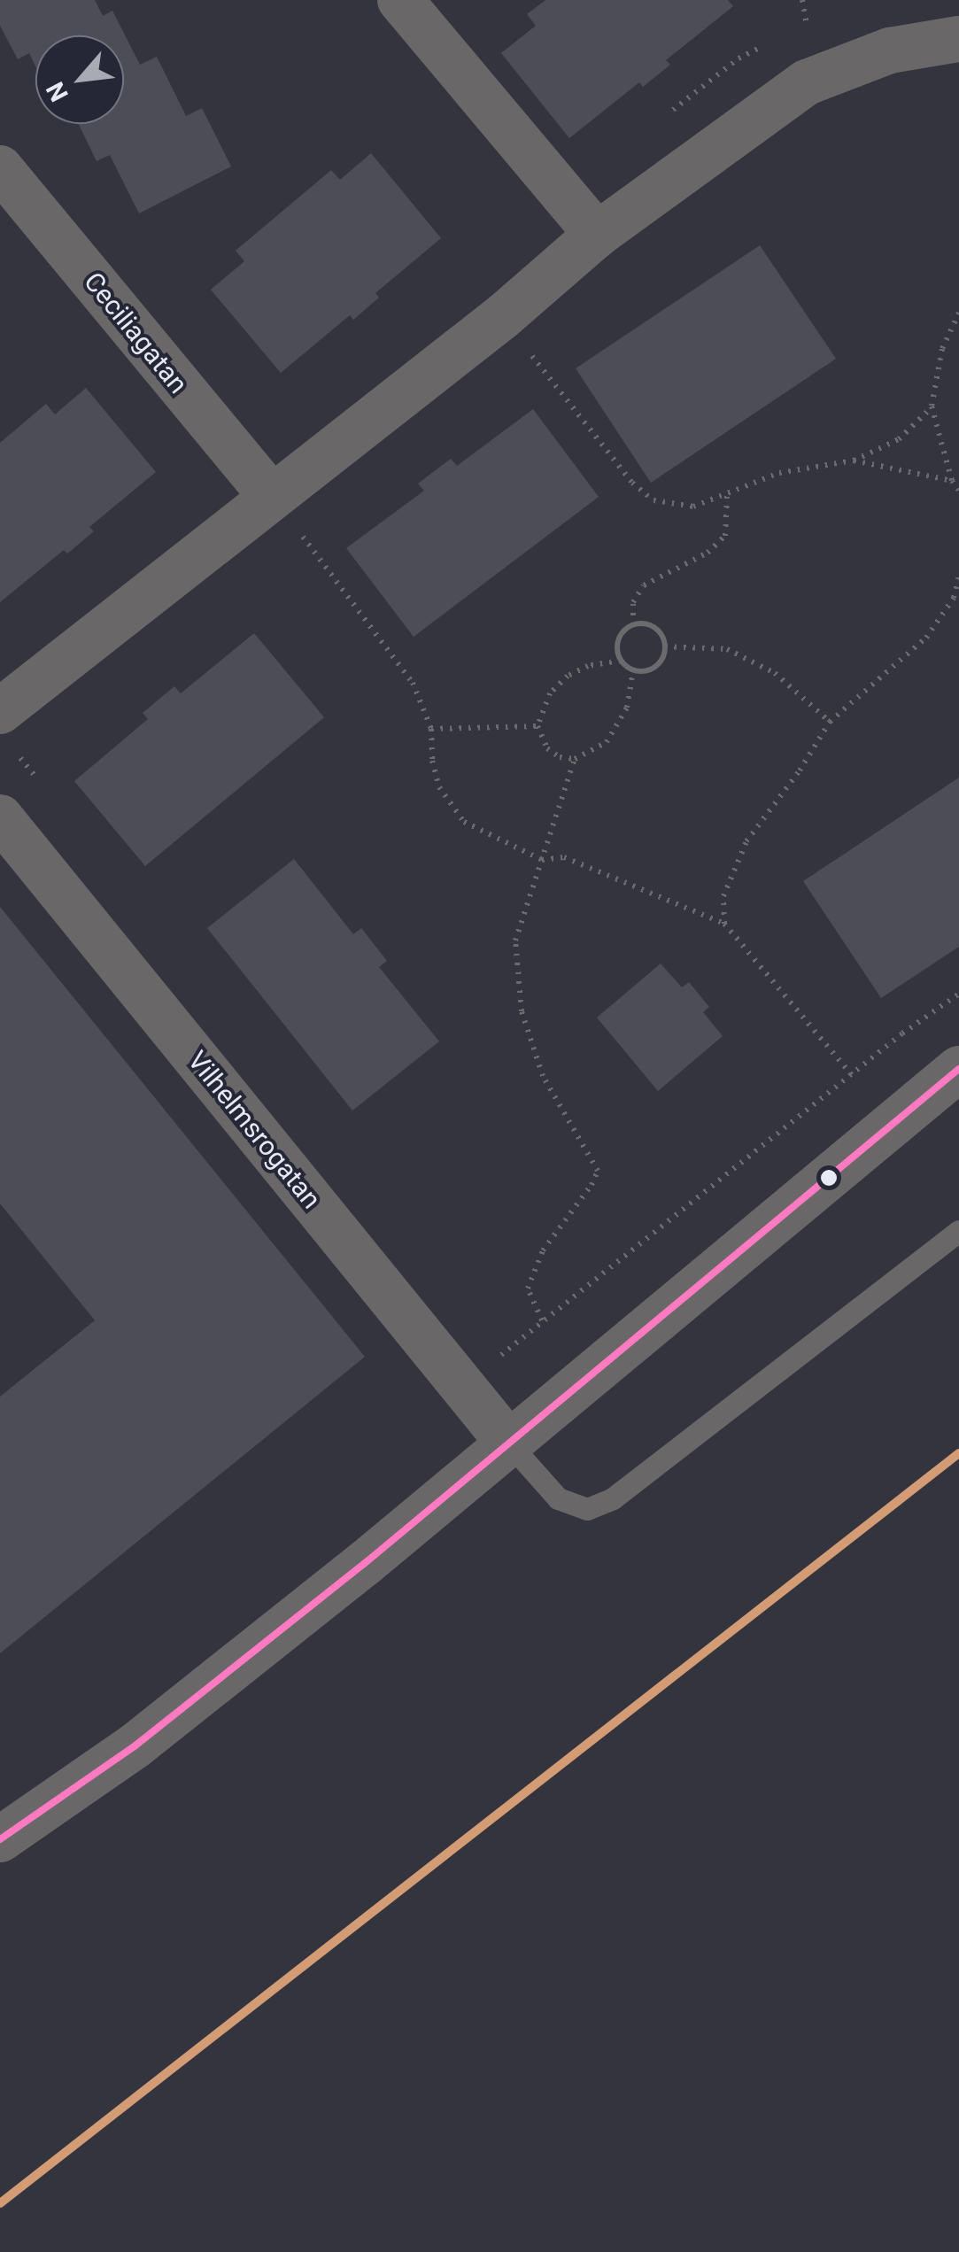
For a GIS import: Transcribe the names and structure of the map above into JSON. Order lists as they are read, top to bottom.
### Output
{
  "streets": {
    "street": ["Ceciliagatan", "Vilhelmsrogatan"]
  },
  "north": "bottom left"
}
